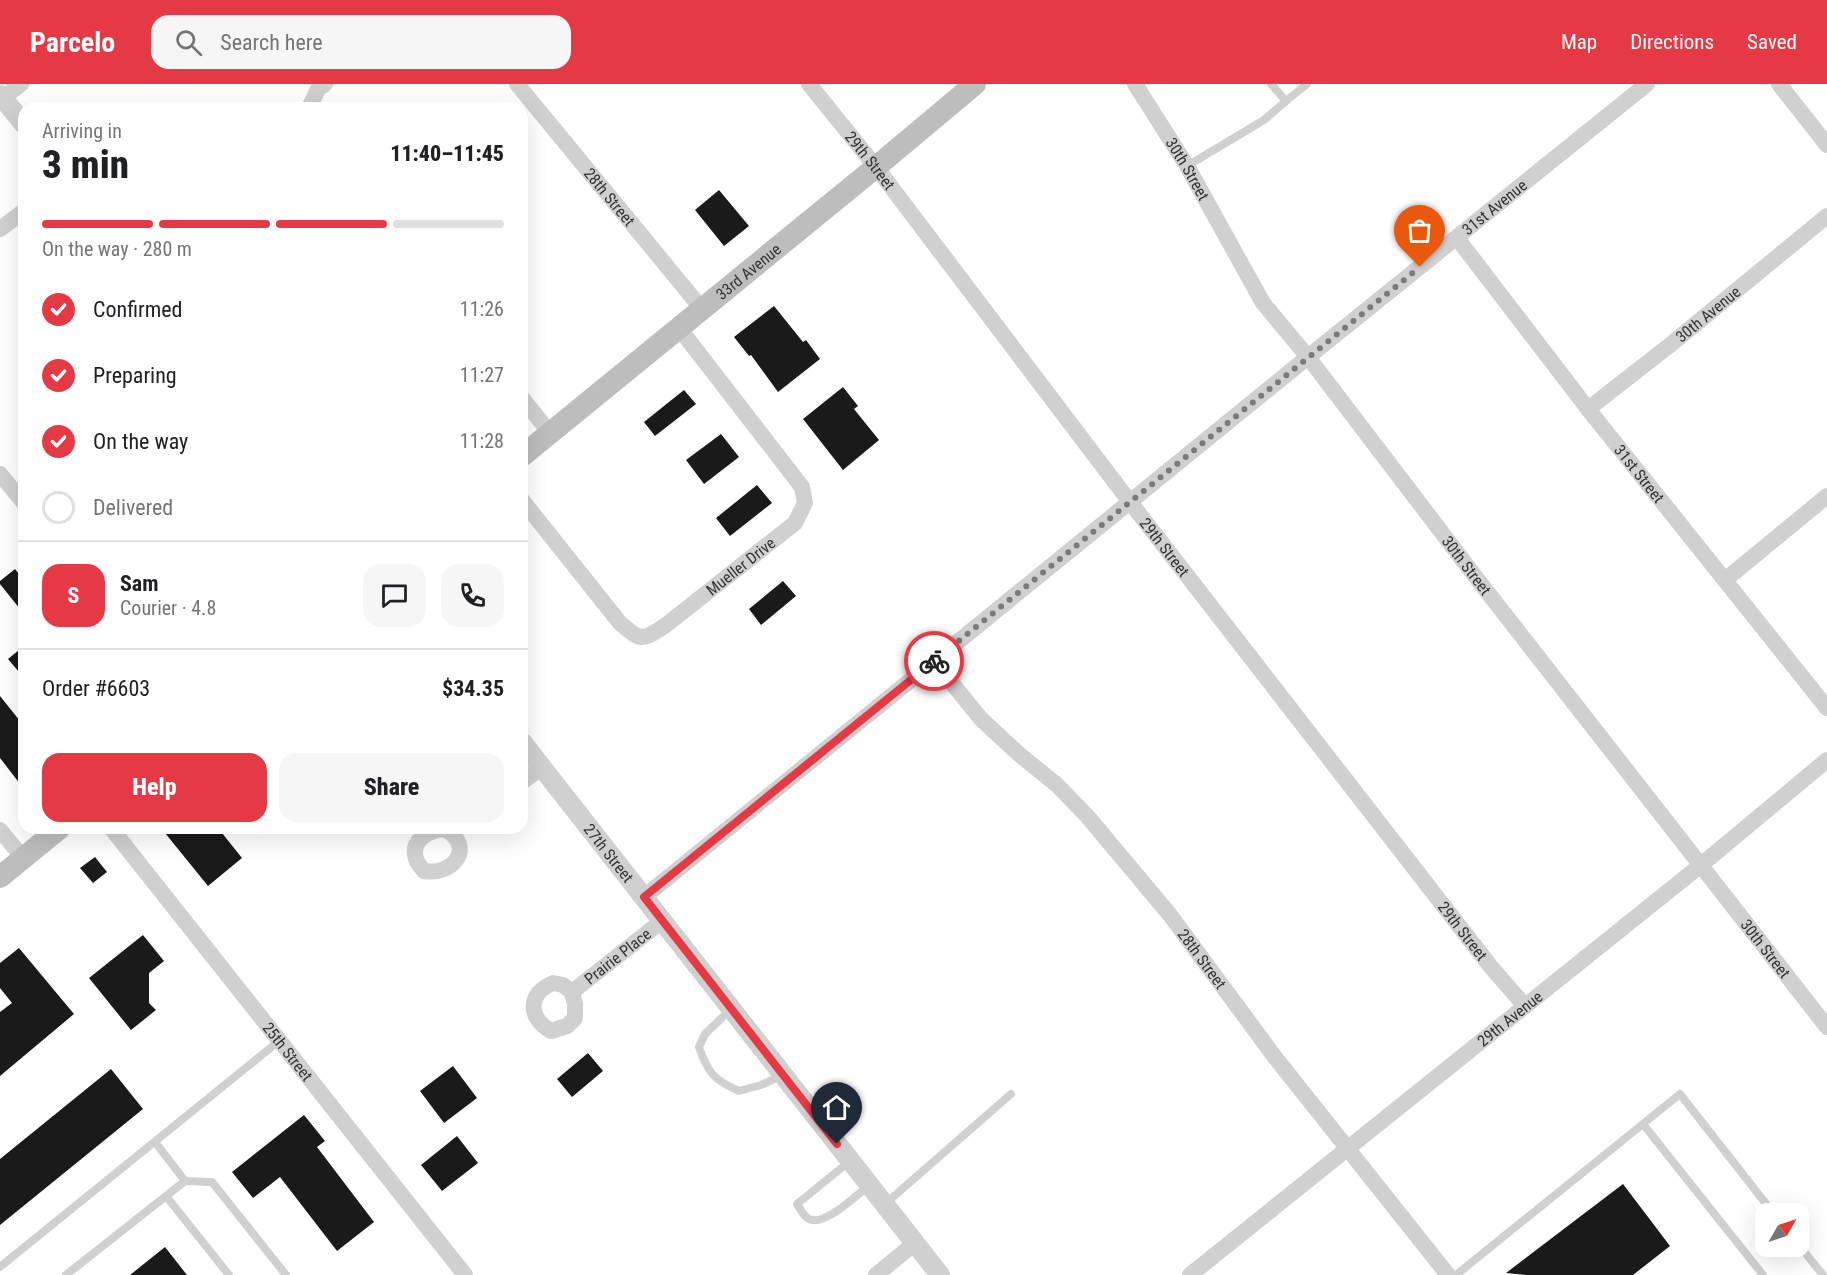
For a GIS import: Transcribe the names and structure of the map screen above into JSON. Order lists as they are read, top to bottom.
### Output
{
  "streets": {
    "main road": ["33rd Avenue"],
    "street": [
      "29th Street",
      "30th Street",
      "28th Street",
      "31st Avenue",
      "30th Avenue",
      "31st Street",
      "Mueller Drive",
      "27th Street",
      "Prairie Place",
      "29th Avenue",
      "25th Street"
    ]
  },
  "crossings": [
    ["29th Street", "31st Avenue"],
    ["29th Street", "33rd Avenue"],
    ["29th Street", "29th Avenue"],
    ["30th Street", "31st Avenue"],
    ["30th Street", "29th Avenue"],
    ["28th Street", "31st Avenue"],
    ["28th Street", "33rd Avenue"],
    ["28th Street", "29th Avenue"],
    ["31st Avenue", "31st Street"],
    ["31st Avenue", "27th Street"],
    ["33rd Avenue", "Mueller Drive"],
    ["30th Avenue", "31st Street"],
    ["27th Street", "Prairie Place"]
  ],
  "north": "top right",
  "page": {
    "header": "Parcelo",
    "search": "Search here",
    "nav": ["Map", "Directions", "Saved"],
    "heading": ["3 min", "Arriving in", "11:40–11:45"],
    "panel": [
      "Sam",
      "Courier · 4.8",
      "Order #6603",
      "$34.35"
    ],
    "bar": "On the way · 280 m",
    "list": [
      ["Confirmed", "11:26"],
      ["Preparing", "11:27"],
      ["On the way", "11:28"],
      "Delivered"
    ],
    "round": "S",
    "buttons": ["Help", "Share"]
  }
}
